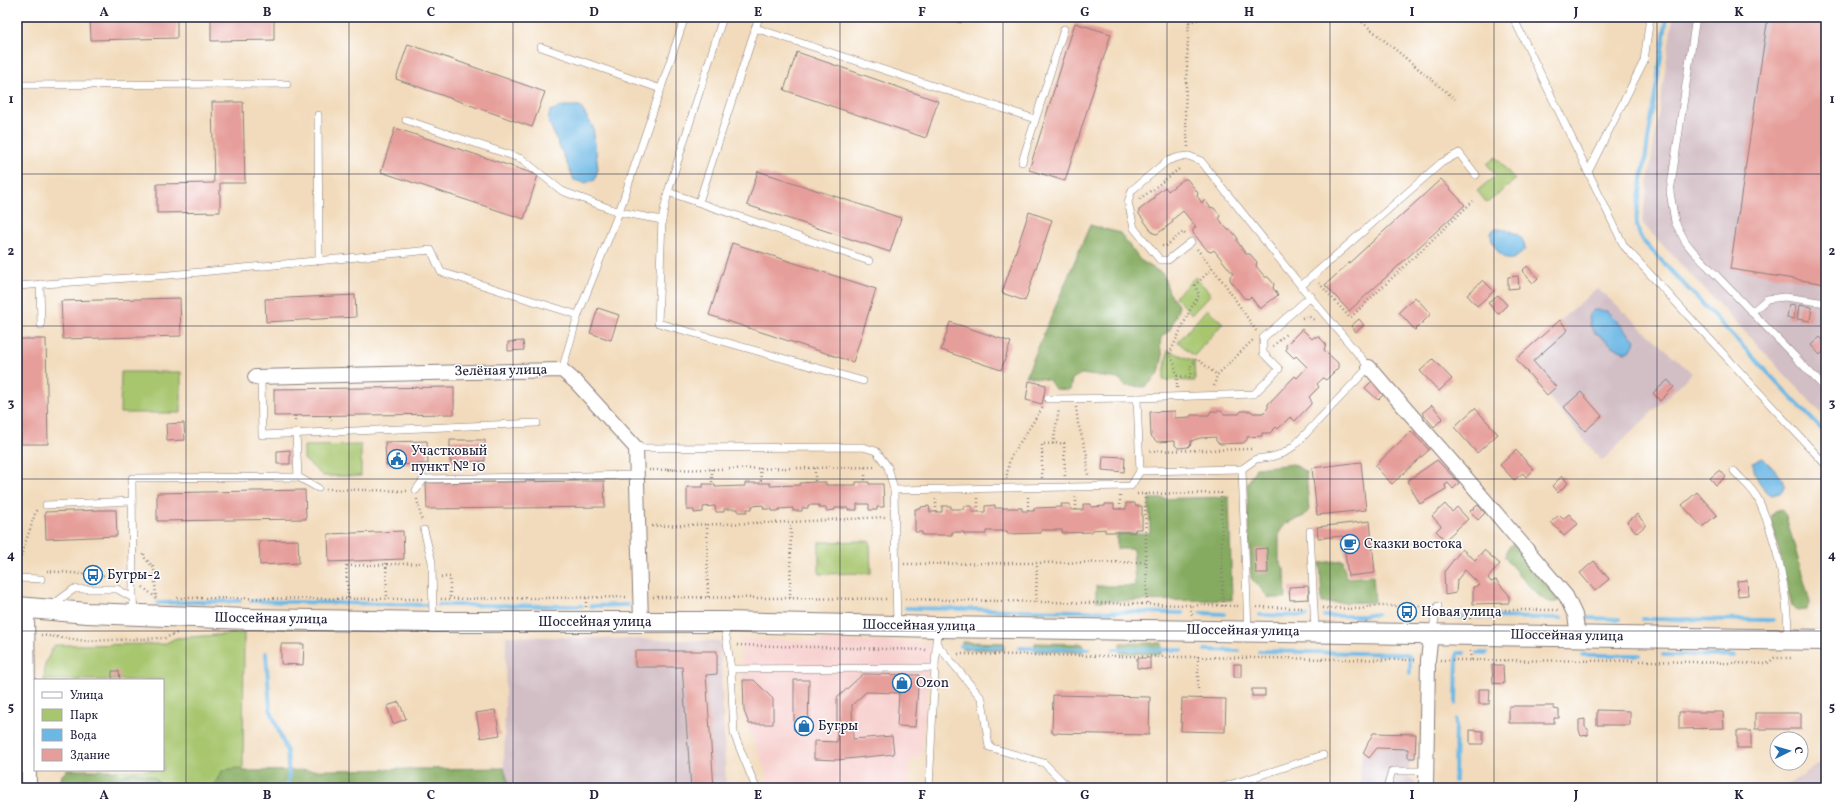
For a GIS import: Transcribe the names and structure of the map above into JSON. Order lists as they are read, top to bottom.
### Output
{
  "streets": {
    "main road": ["Шоссейная улица"],
    "street": ["Зелёная улица"]
  },
  "places": {
    "public building": ["Участковый пункт № 10"],
    "cafe": ["Сказки востока"],
    "bus stop": ["Бугры-2", "Новая улица"],
    "shop": ["Ozon", "Бугры"]
  },
  "legend": [
    "Улица",
    "Парк",
    "Вода",
    "Здание"
  ],
  "north": "right",
  "grid": {
    "columns": [
      "A",
      "B",
      "C",
      "D",
      "E",
      "F",
      "G",
      "H",
      "I",
      "J",
      "K"
    ],
    "rows": [
      "1",
      "2",
      "3",
      "4",
      "5"
    ]
  }
}
